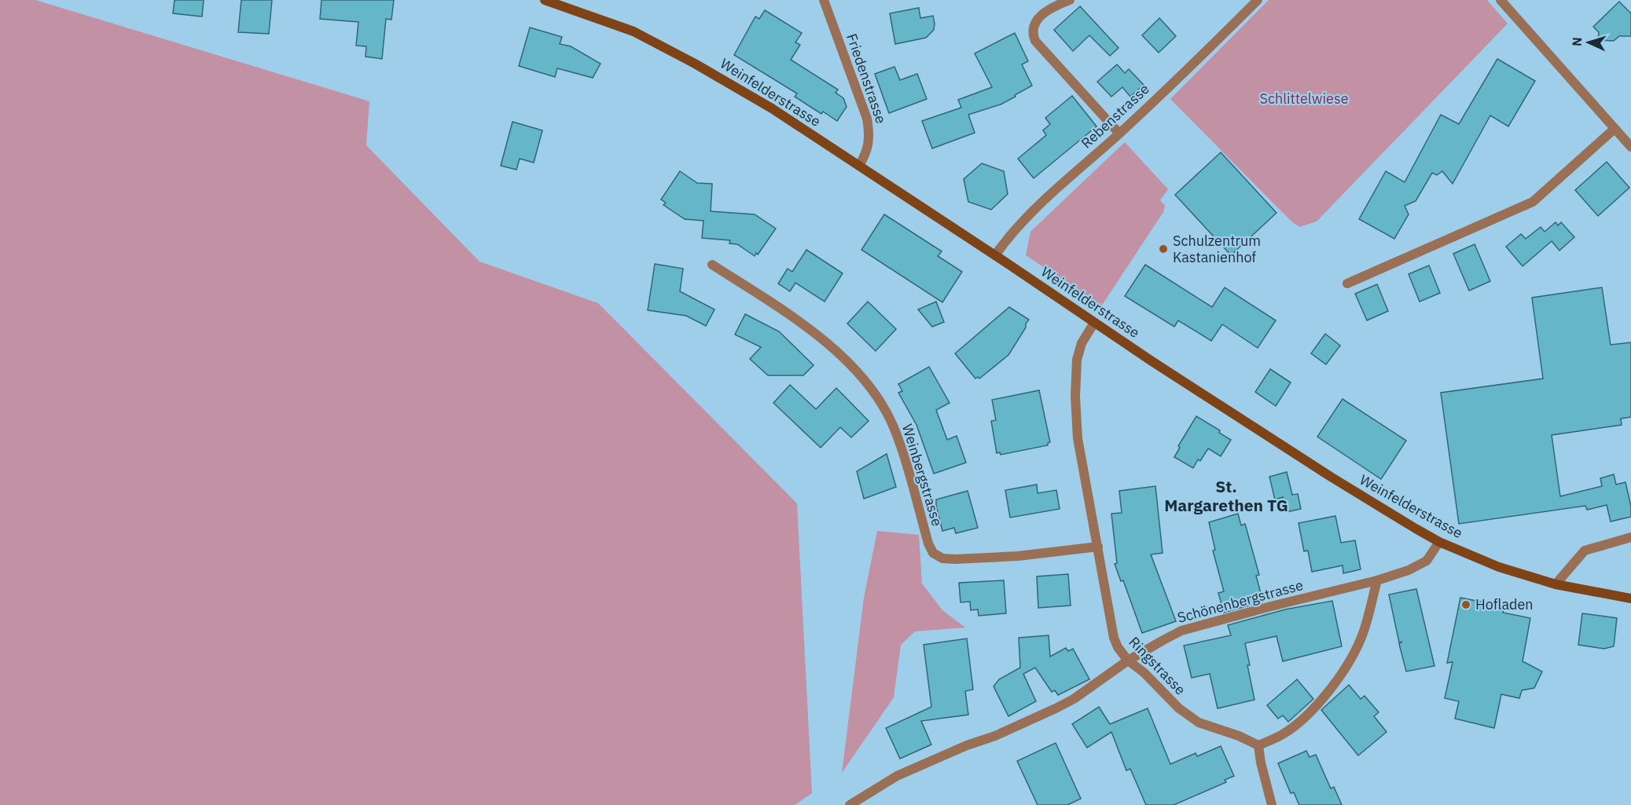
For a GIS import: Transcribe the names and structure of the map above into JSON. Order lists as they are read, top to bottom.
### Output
{
  "streets": {
    "main road": ["Weinfelderstrasse"],
    "street": [
      "Friedenstrasse",
      "Rebenstrasse",
      "Weinbergstrasse",
      "Schönenbergstrasse",
      "Ringstrasse"
    ]
  },
  "crossings": [
    ["Friedenstrasse", "Weinfelderstrasse"],
    ["Weinfelderstrasse", "Rebenstrasse"],
    ["Weinfelderstrasse", "Schönenbergstrasse"],
    ["Weinfelderstrasse", "Ringstrasse"],
    ["Weinbergstrasse", "Ringstrasse"],
    ["Schönenbergstrasse", "Ringstrasse"]
  ],
  "districts": ["St. Margarethen TG"],
  "parks": ["Schlittelwiese"],
  "places": ["Schulzentrum Kastanienhof", "Hofladen"],
  "north": "left"
}
